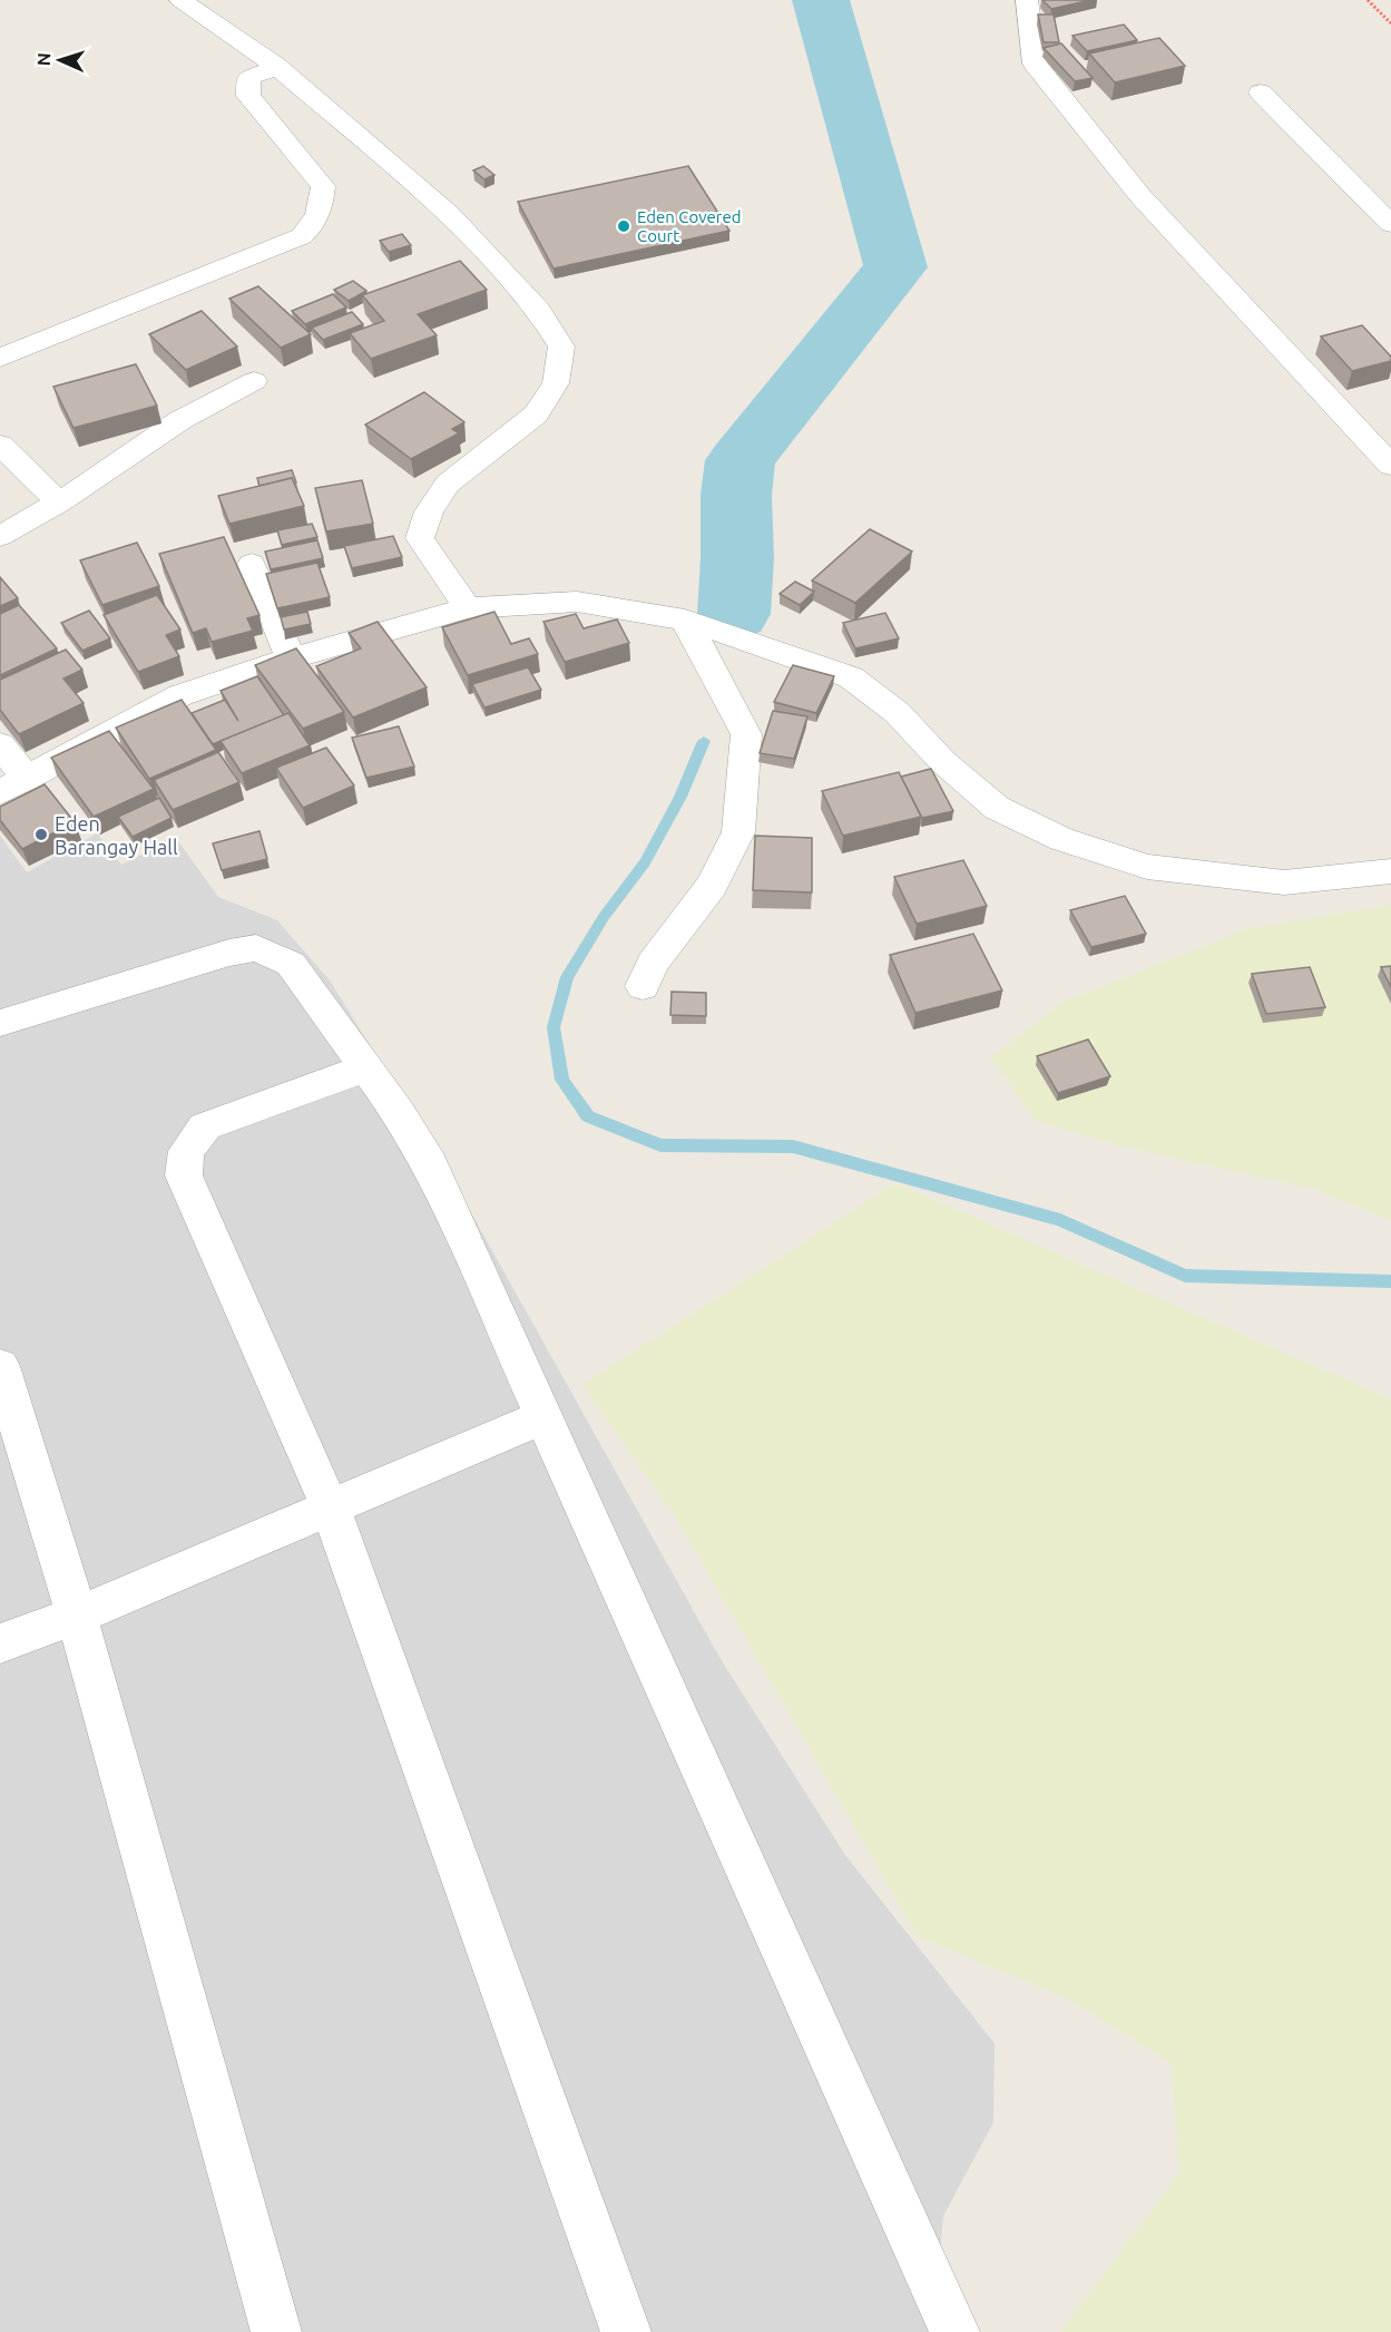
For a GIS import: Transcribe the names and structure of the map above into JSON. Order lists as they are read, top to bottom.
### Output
{
  "places": ["Eden Covered Court", "Eden Barangay Hall"],
  "north": "left"
}
